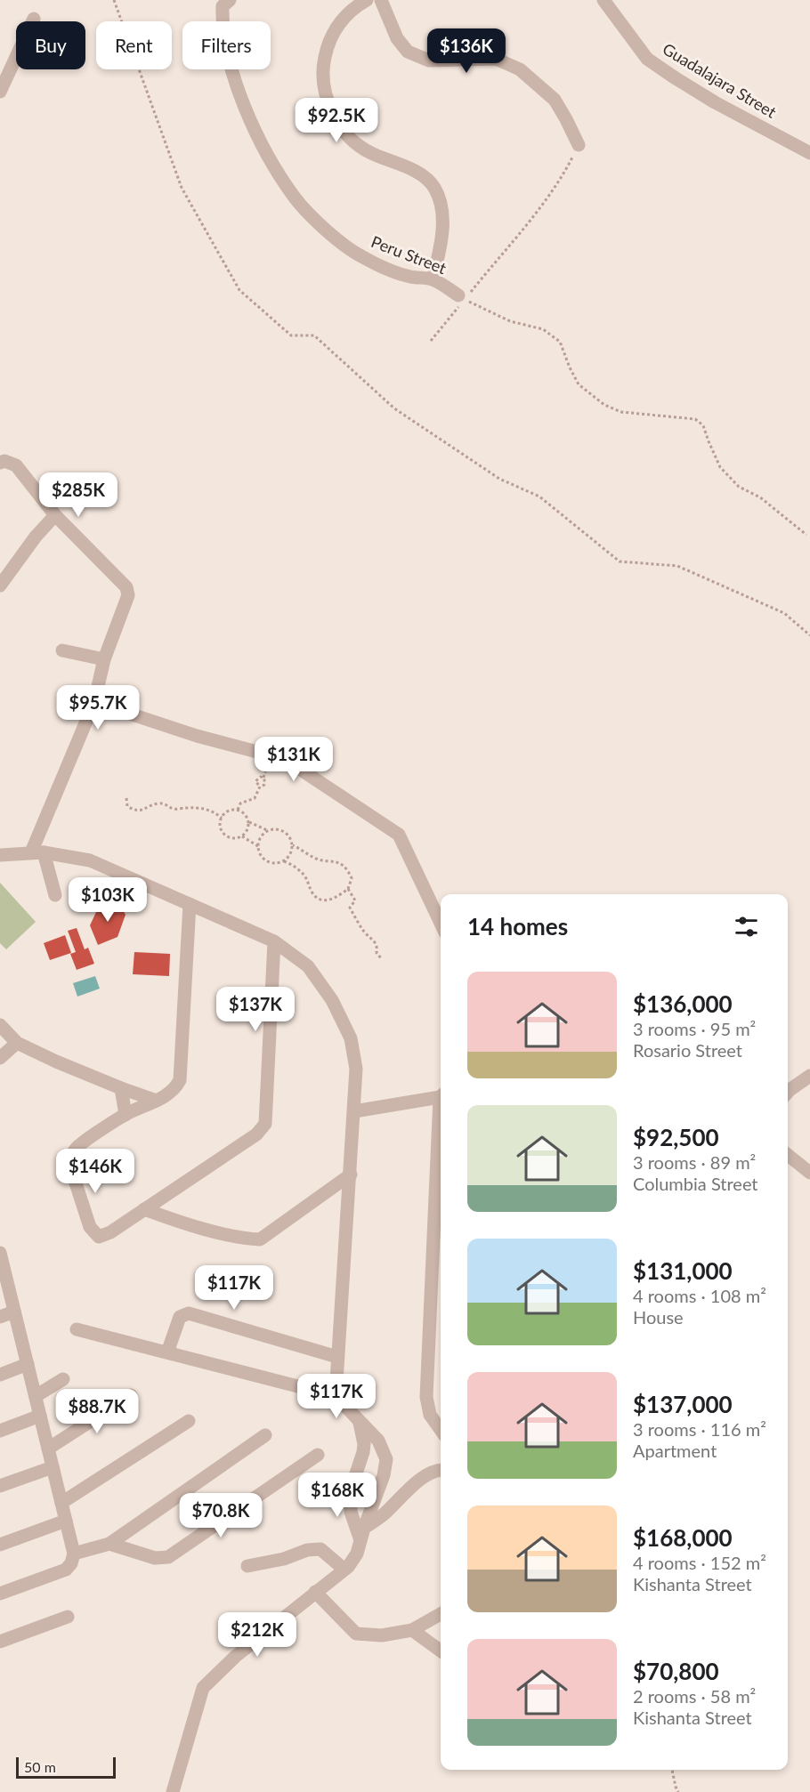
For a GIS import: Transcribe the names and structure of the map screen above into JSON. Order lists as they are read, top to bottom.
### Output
{
  "streets": {
    "street": ["Guadalajara Street", "Peru Street"]
  },
  "scale_bar": "50 m",
  "page": {
    "chip": ["Buy", "Rent", "Filters"],
    "price": [
      "$136K",
      "$92.5K",
      "$285K",
      "$95.7K",
      "$131K",
      "$103K",
      "$137K",
      "$146K",
      "$117K",
      "$117K",
      "$88.7K",
      "$168K",
      "$70.8K",
      "$212K"
    ],
    "heading": "14 homes",
    "list": [
      {
        "name": "$136,000",
        "note": "3 rooms · 95 m² · Rosario Street"
      },
      {
        "name": "$92,500",
        "note": "3 rooms · 89 m² · Columbia Street"
      },
      {
        "name": "$131,000",
        "note": "4 rooms · 108 m² · House"
      },
      {
        "name": "$137,000",
        "note": "3 rooms · 116 m² · Apartment"
      },
      {
        "name": "$168,000",
        "note": "4 rooms · 152 m² · Kishanta Street"
      },
      {
        "name": "$70,800",
        "note": "2 rooms · 58 m² · Kishanta Street"
      }
    ],
    "scale": "50 m"
  }
}
